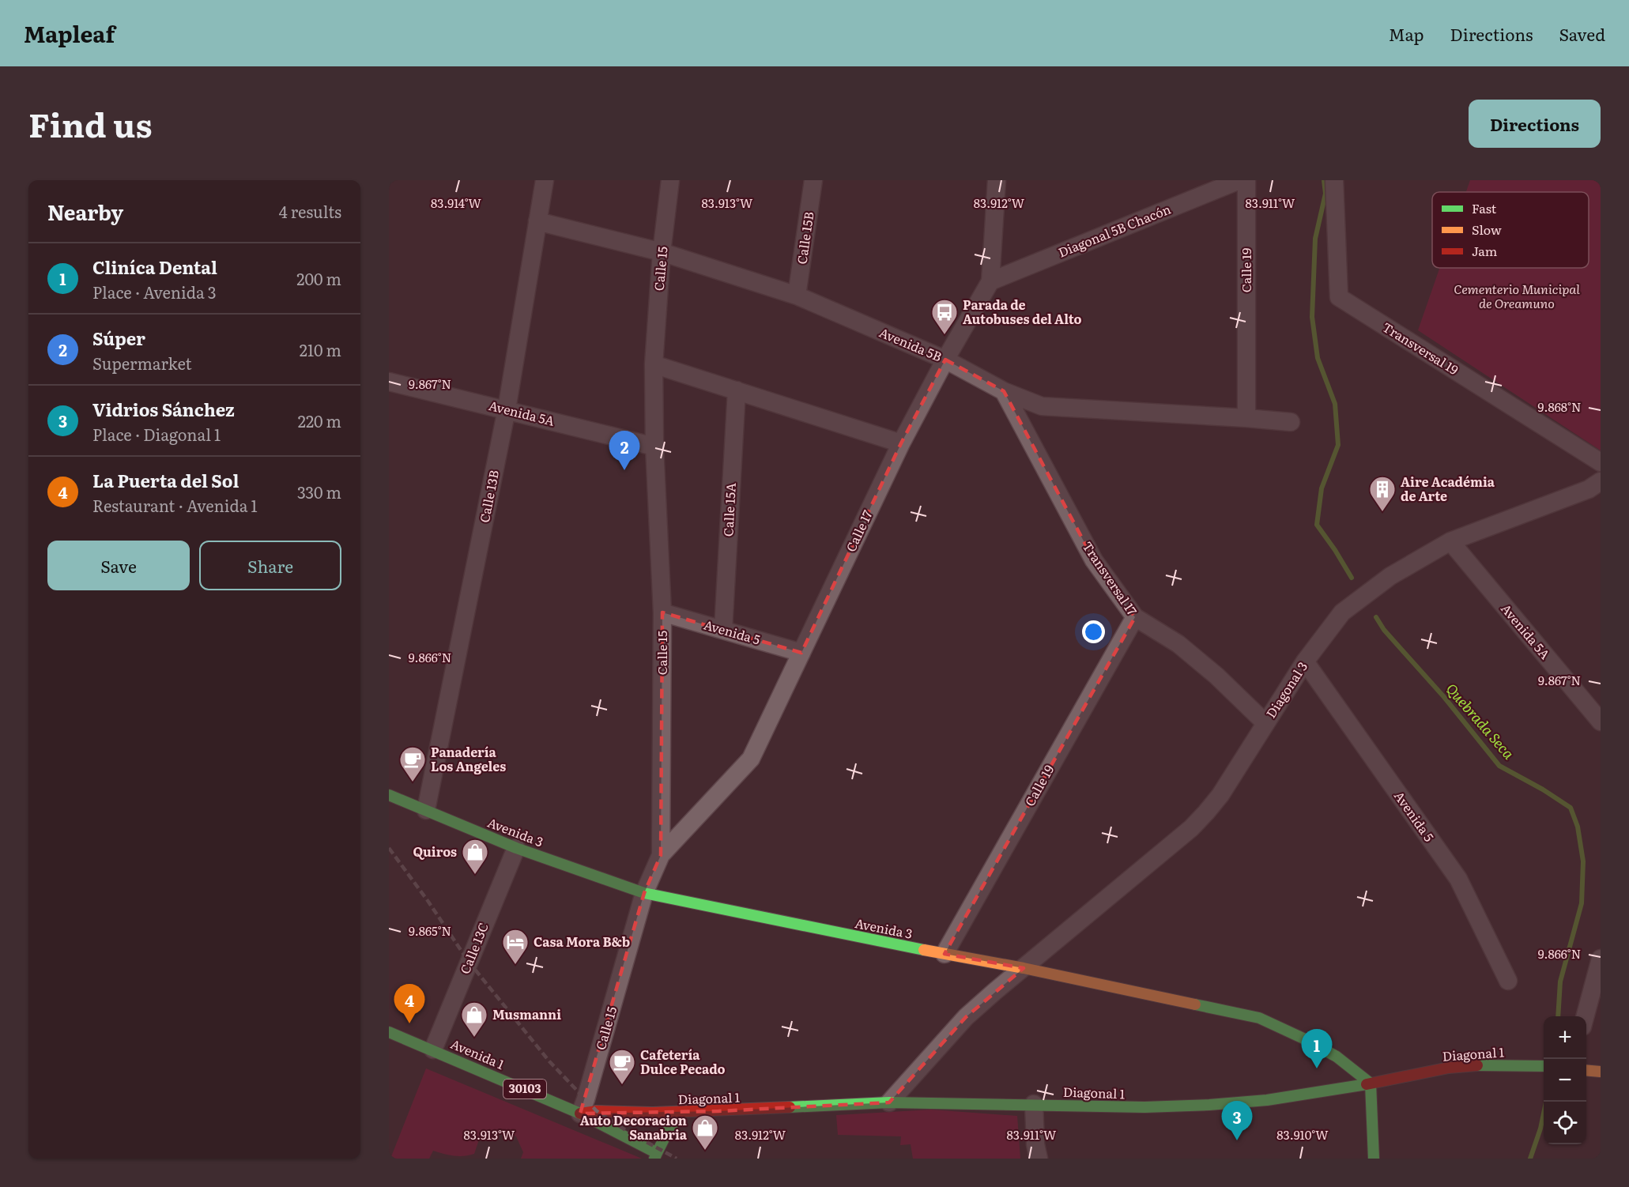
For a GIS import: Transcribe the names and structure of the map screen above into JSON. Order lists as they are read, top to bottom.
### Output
{
  "streets": {
    "main road": [
      "Avenida 3",
      "Avenida 1",
      "Diagonal 1",
      "30103"
    ],
    "street": [
      "Diagonal 5B Chacón",
      "Calle 15B",
      "Calle 15",
      "Calle 19",
      "Avenida 5B",
      "Transversal 19",
      "Avenida 5A",
      "Calle 13B",
      "Calle 15A",
      "Calle 17",
      "Transversal 17",
      "Avenida 5",
      "Diagonal 3",
      "Calle 13C"
    ]
  },
  "crossings": [
    ["Diagonal 5B Chacón", "Calle 17"],
    ["Calle 15B", "Avenida 5B"],
    ["Calle 15", "Avenida 5B"],
    ["Calle 15", "Avenida 5A"],
    ["Calle 15", "Calle 17"],
    ["Calle 15", "Avenida 5"],
    ["Calle 15", "Avenida 3"],
    ["Calle 15", "Avenida 1"],
    ["Calle 15", "Diagonal 1"],
    ["Calle 19", "Avenida 5B"],
    ["Calle 19", "Transversal 17"],
    ["Calle 19", "Avenida 3"],
    ["Avenida 5B", "Calle 13B"],
    ["Avenida 5B", "Calle 17"],
    ["Avenida 5B", "Transversal 17"],
    ["Avenida 5A", "Calle 13B"],
    ["Avenida 5A", "Diagonal 3"],
    ["Calle 13B", "Avenida 3"],
    ["Calle 15A", "Avenida 5"],
    ["Calle 17", "Avenida 5"],
    ["Transversal 17", "Diagonal 3"],
    ["Avenida 5", "Diagonal 3"],
    ["Diagonal 3", "Avenida 3"],
    ["Avenida 3", "Calle 13C"],
    ["Avenida 3", "Diagonal 1"],
    ["Calle 13C", "Avenida 1"],
    ["Avenida 1", "Diagonal 1"]
  ],
  "water": ["Quebrada Seca"],
  "parks": ["Cementerio Municipal de Oreamuno"],
  "places": {
    "bus stop": ["Parada de Autobuses del Alto"],
    "building": ["Aire Académia de Arte"],
    "cafe": ["Panadería Los Angeles", "Cafetería Dulce Pecado"],
    "shop": ["Quiros", "Musmanni", "Auto Decoracion Sanabria"],
    "hotel": ["Casa Mora B&b"]
  },
  "legend": ["Fast", "Slow", "Jam"],
  "page": {
    "header": "Mapleaf",
    "nav": ["Map", "Directions", "Saved"],
    "title": "Find us",
    "buttons": [
      "Directions",
      ["Save", "Share"]
    ],
    "heading": ["Nearby", "4 results"],
    "list": [
      {
        "mark": "1",
        "name": "Cliníca Dental",
        "note": "Place · Avenida 3",
        "value": "200 m"
      },
      {
        "mark": "2",
        "name": "Súper",
        "note": "Supermarket",
        "value": "210 m"
      },
      {
        "mark": "3",
        "name": "Vidrios Sánchez",
        "note": "Place · Diagonal 1",
        "value": "220 m"
      },
      {
        "mark": "4",
        "name": "La Puerta del Sol",
        "note": "Restaurant · Avenida 1",
        "value": "330 m"
      }
    ],
    "pins": [
      "2",
      "4",
      "1",
      "3"
    ],
    "map_buttons": ["+", "−"]
  },
  "coordinates": [
    "83.914°W",
    "83.913°W",
    "83.912°W",
    "83.911°W",
    "9.867°N",
    "9.868°N",
    "9.866°N",
    "9.865°N",
    "83.910°W"
  ]
}
